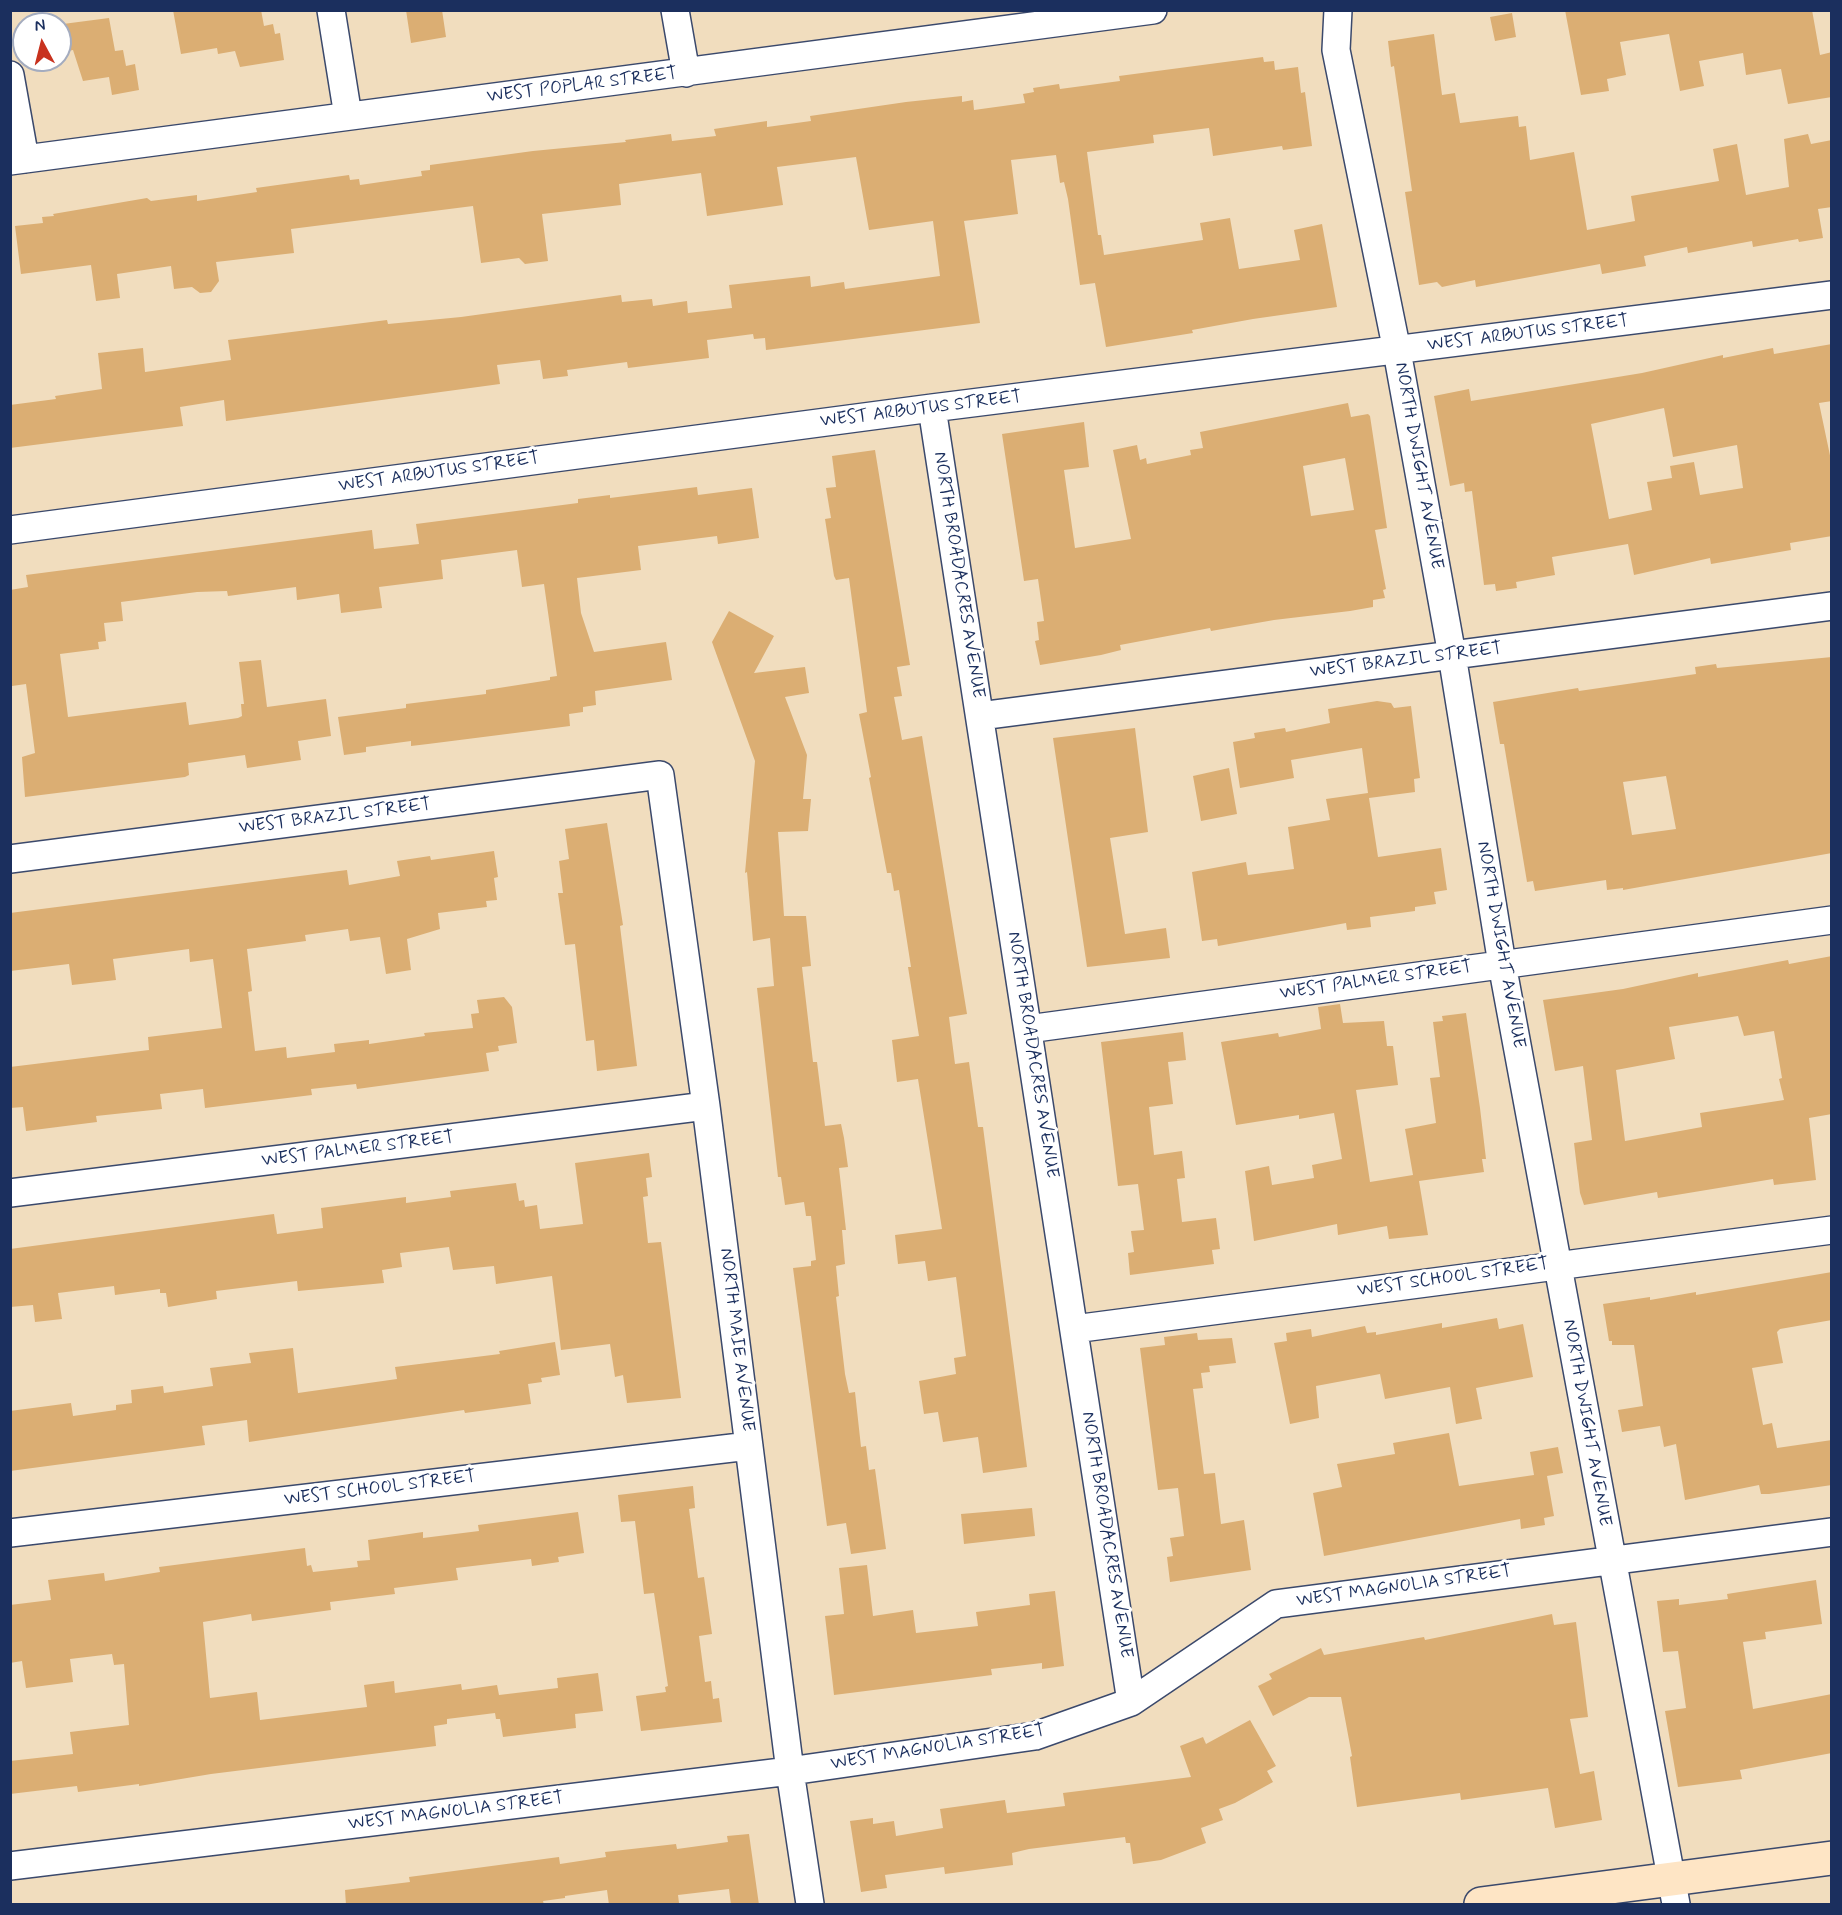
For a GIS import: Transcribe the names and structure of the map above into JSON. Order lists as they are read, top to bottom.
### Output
{
  "streets": {
    "street": [
      "WEST POPLAR STREET",
      "WEST ARBUTUS STREET",
      "NORTH DWIGHT AVENUE",
      "NORTH BROADACRES AVENUE",
      "WEST BRAZIL STREET",
      "WEST PALMER STREET",
      "WEST SCHOOL STREET",
      "NORTH MAIE AVENUE",
      "WEST MAGNOLIA STREET"
    ]
  },
  "crossings": [
    ["WEST ARBUTUS STREET", "NORTH DWIGHT AVENUE"],
    ["WEST ARBUTUS STREET", "NORTH BROADACRES AVENUE"],
    ["NORTH DWIGHT AVENUE", "WEST BRAZIL STREET"],
    ["NORTH DWIGHT AVENUE", "WEST PALMER STREET"],
    ["NORTH DWIGHT AVENUE", "WEST SCHOOL STREET"],
    ["NORTH DWIGHT AVENUE", "WEST MAGNOLIA STREET"],
    ["NORTH BROADACRES AVENUE", "WEST BRAZIL STREET"],
    ["NORTH BROADACRES AVENUE", "WEST PALMER STREET"],
    ["NORTH BROADACRES AVENUE", "WEST SCHOOL STREET"],
    ["NORTH BROADACRES AVENUE", "WEST MAGNOLIA STREET"],
    ["WEST BRAZIL STREET", "NORTH MAIE AVENUE"],
    ["WEST PALMER STREET", "NORTH MAIE AVENUE"],
    ["WEST SCHOOL STREET", "NORTH MAIE AVENUE"],
    ["NORTH MAIE AVENUE", "WEST MAGNOLIA STREET"]
  ],
  "north": "top"
}
